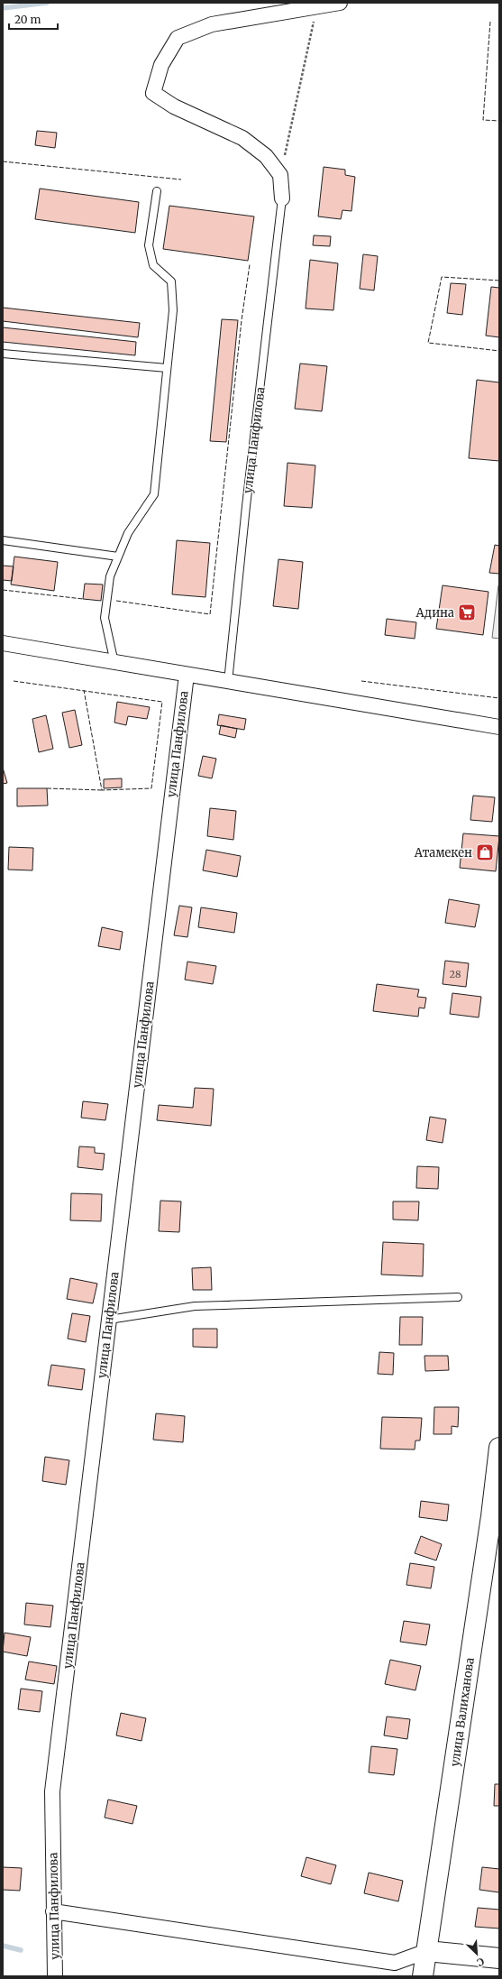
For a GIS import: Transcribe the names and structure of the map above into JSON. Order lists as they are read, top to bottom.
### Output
{
  "streets": {
    "main road": ["улица Валиханова"],
    "street": ["улица Панфилова"]
  },
  "places": {
    "supermarket": ["Адина"],
    "shop": ["Атамекен"]
  },
  "house_numbers": ["28"],
  "scale_bar": "20 m",
  "north": "bottom right"
}
